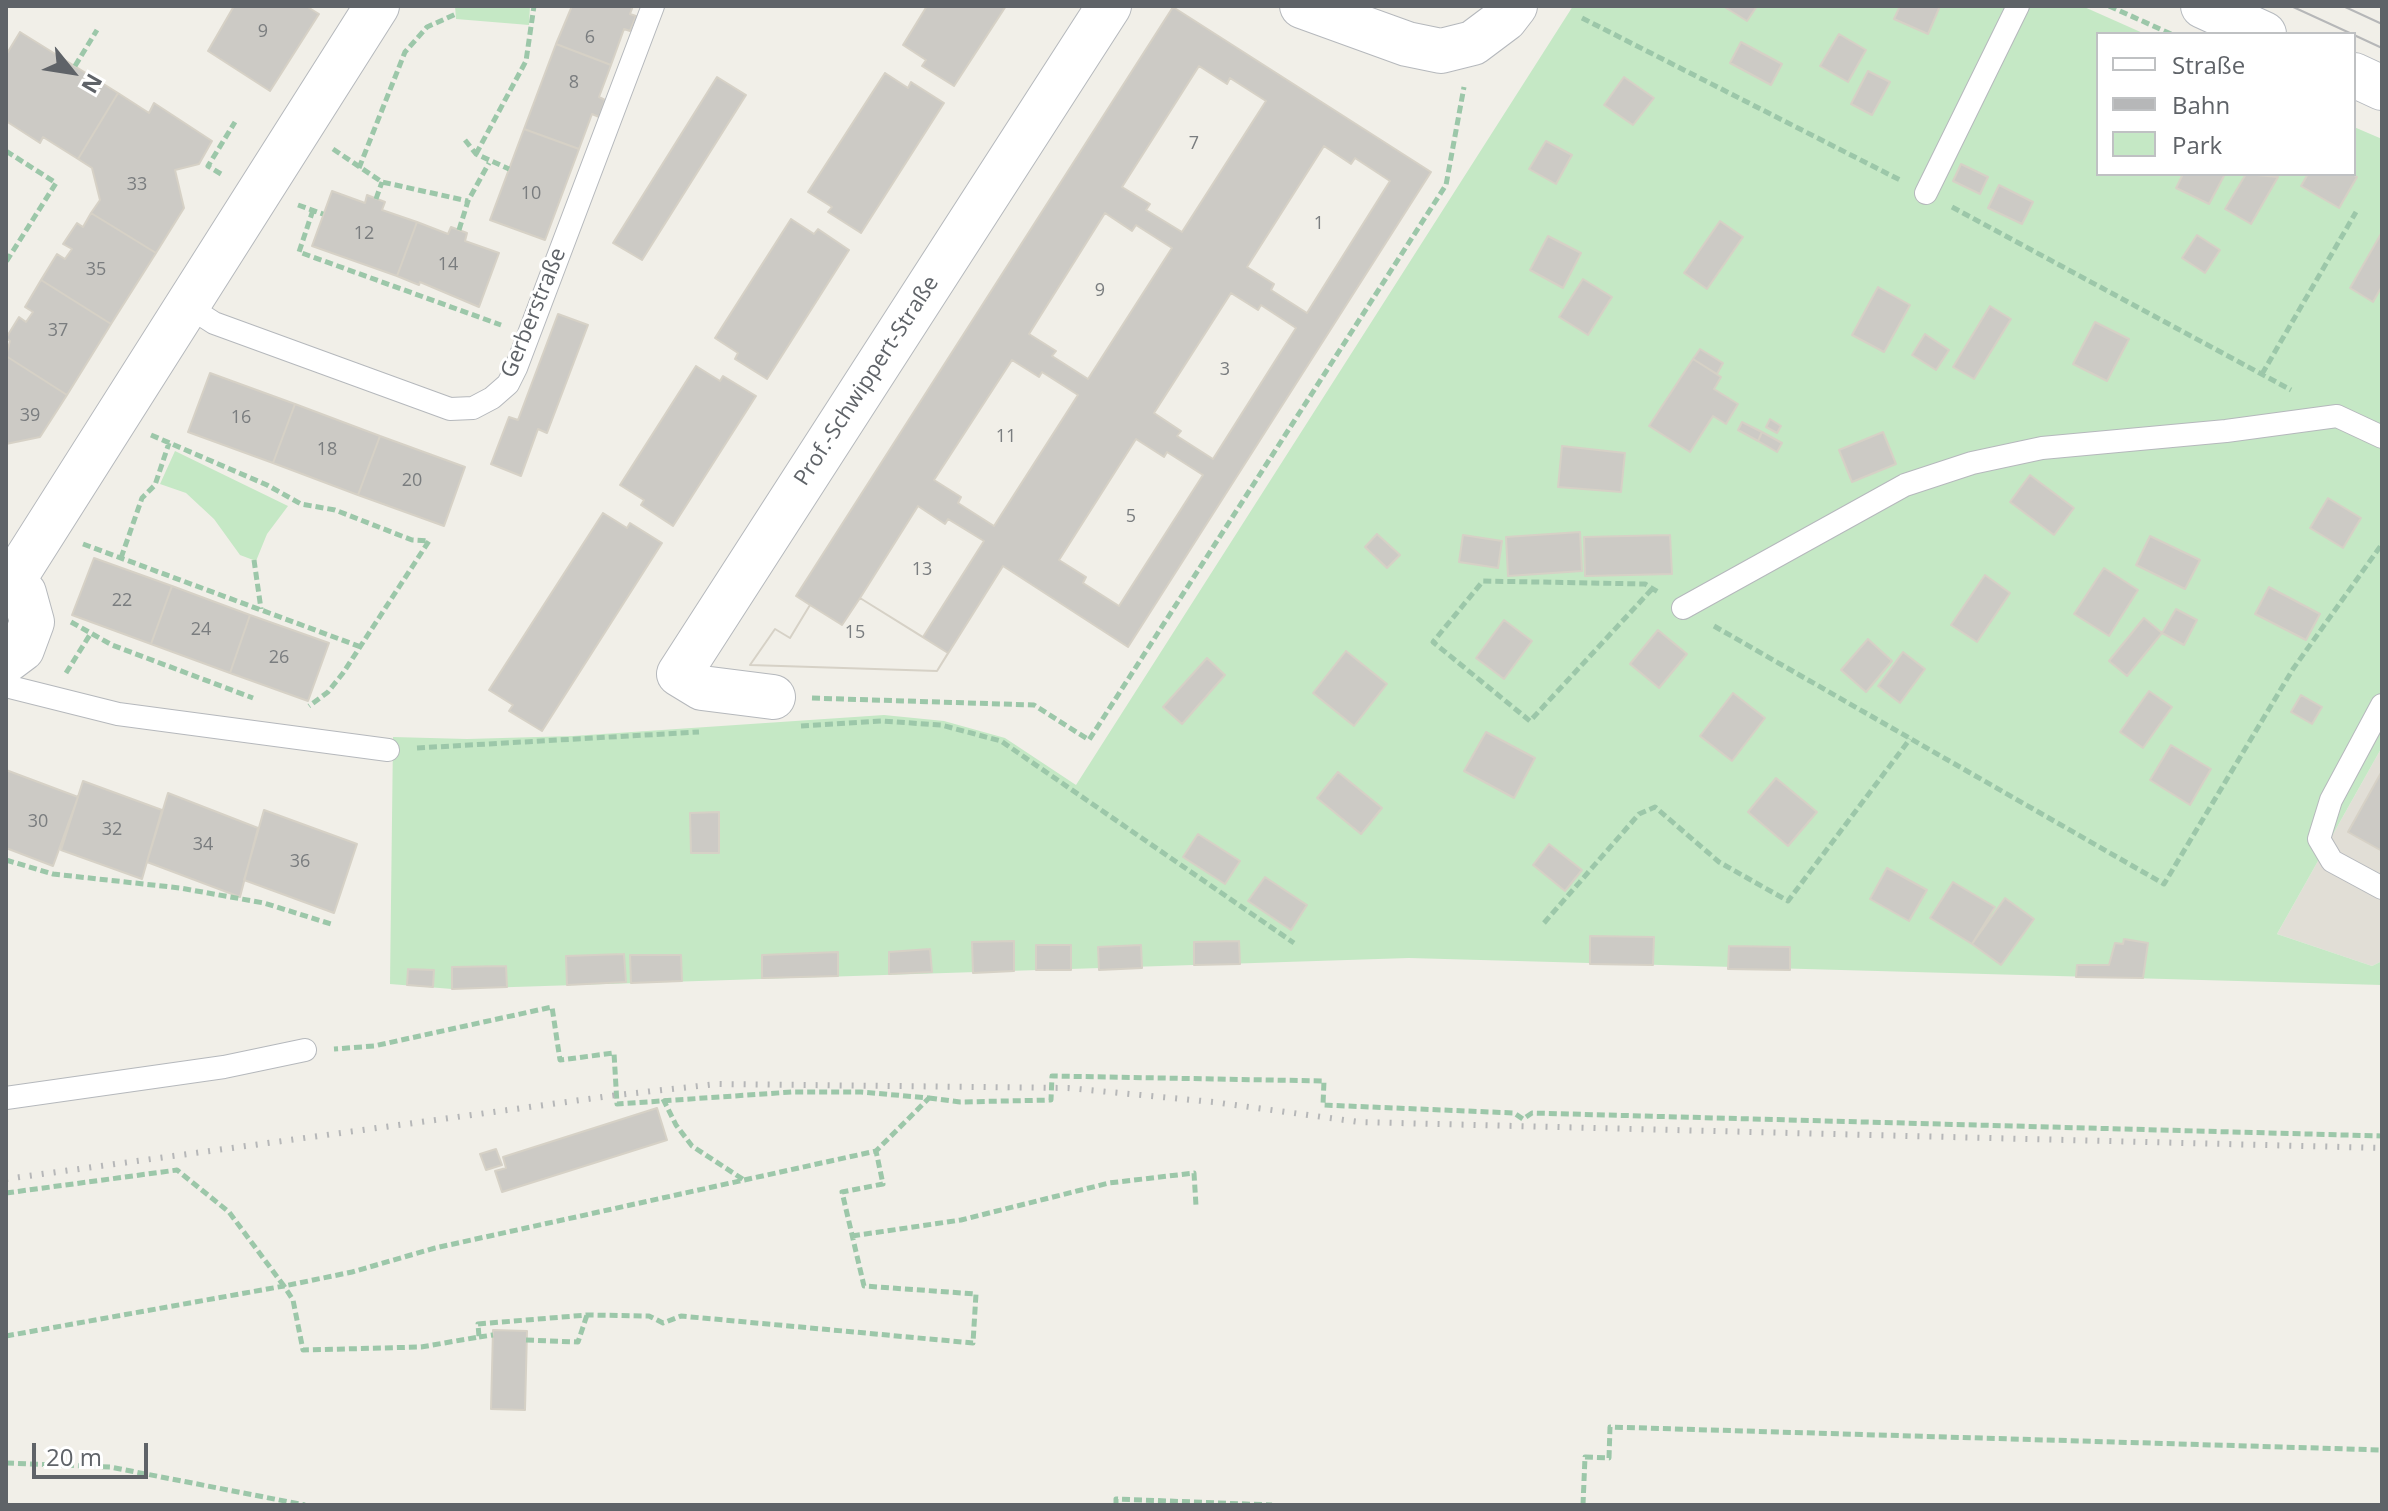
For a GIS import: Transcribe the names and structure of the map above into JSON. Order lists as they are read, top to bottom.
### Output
{
  "streets": {
    "street": ["Prof.-Schwippert-Straße"],
    "lane": ["Gerberstraße"]
  },
  "house_numbers": [
    "9",
    "6",
    "8",
    "7",
    "33",
    "10",
    "1",
    "12",
    "14",
    "35",
    "9",
    "37",
    "3",
    "39",
    "16",
    "11",
    "18",
    "20",
    "5",
    "13",
    "22",
    "24",
    "15",
    "26",
    "30",
    "32",
    "34",
    "36"
  ],
  "legend": ["Straße", "Bahn", "Park"],
  "scale_bar": "20 m",
  "north": "bottom right"
}
